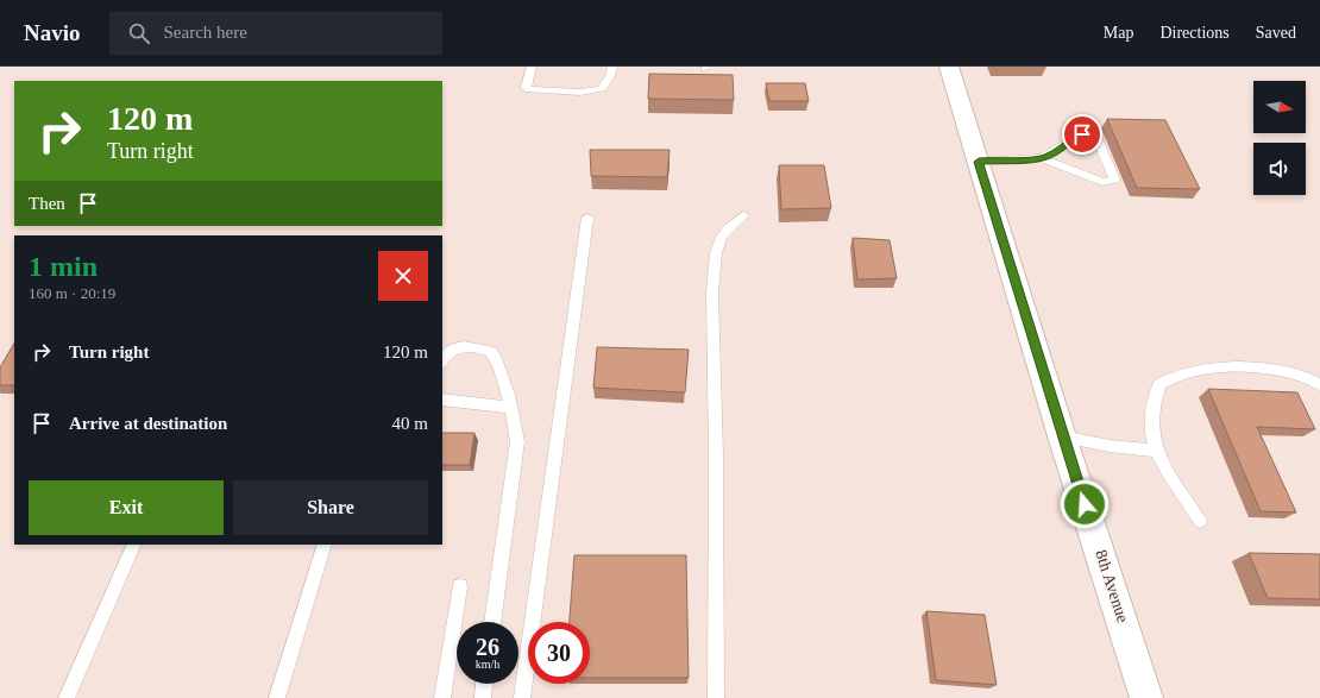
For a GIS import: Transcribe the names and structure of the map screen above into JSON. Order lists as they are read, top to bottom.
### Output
{
  "streets": {
    "street": ["8th Avenue"]
  },
  "north": "right",
  "page": {
    "header": "Navio",
    "search": "Search here",
    "nav": ["Map", "Directions", "Saved"],
    "turn": ["120 m", "Turn right"],
    "then": "Then",
    "heading": ["1 min", "160 m · 20:19"],
    "list": [
      {
        "name": "Turn right",
        "value": "120 m"
      },
      {
        "name": "Arrive at destination",
        "value": "40 m"
      }
    ],
    "buttons": ["Exit", "Share"],
    "speed": "26 km/h",
    "limit": "30"
  }
}
